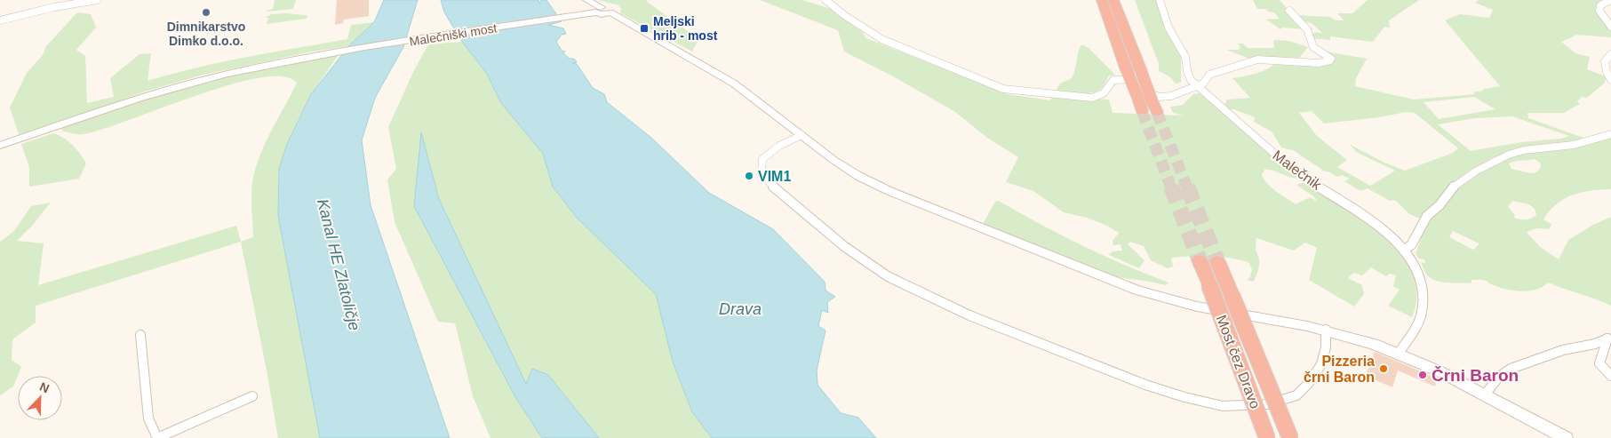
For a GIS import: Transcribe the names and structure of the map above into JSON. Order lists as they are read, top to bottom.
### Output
{
  "streets": {
    "highway": ["Most čez Dravo"],
    "street": ["Malečniški most", "Malečnik"]
  },
  "water": ["Kanal HE Zlatoličje", "Drava"],
  "places": {
    "other": [
      "Dimnikarstvo Dimko d.o.o.",
      "VIM1",
      "Pizzeria črni Baron",
      "Črni Baron"
    ],
    "transit": ["Meljski hrib - most"]
  },
  "north": "top right"
}
